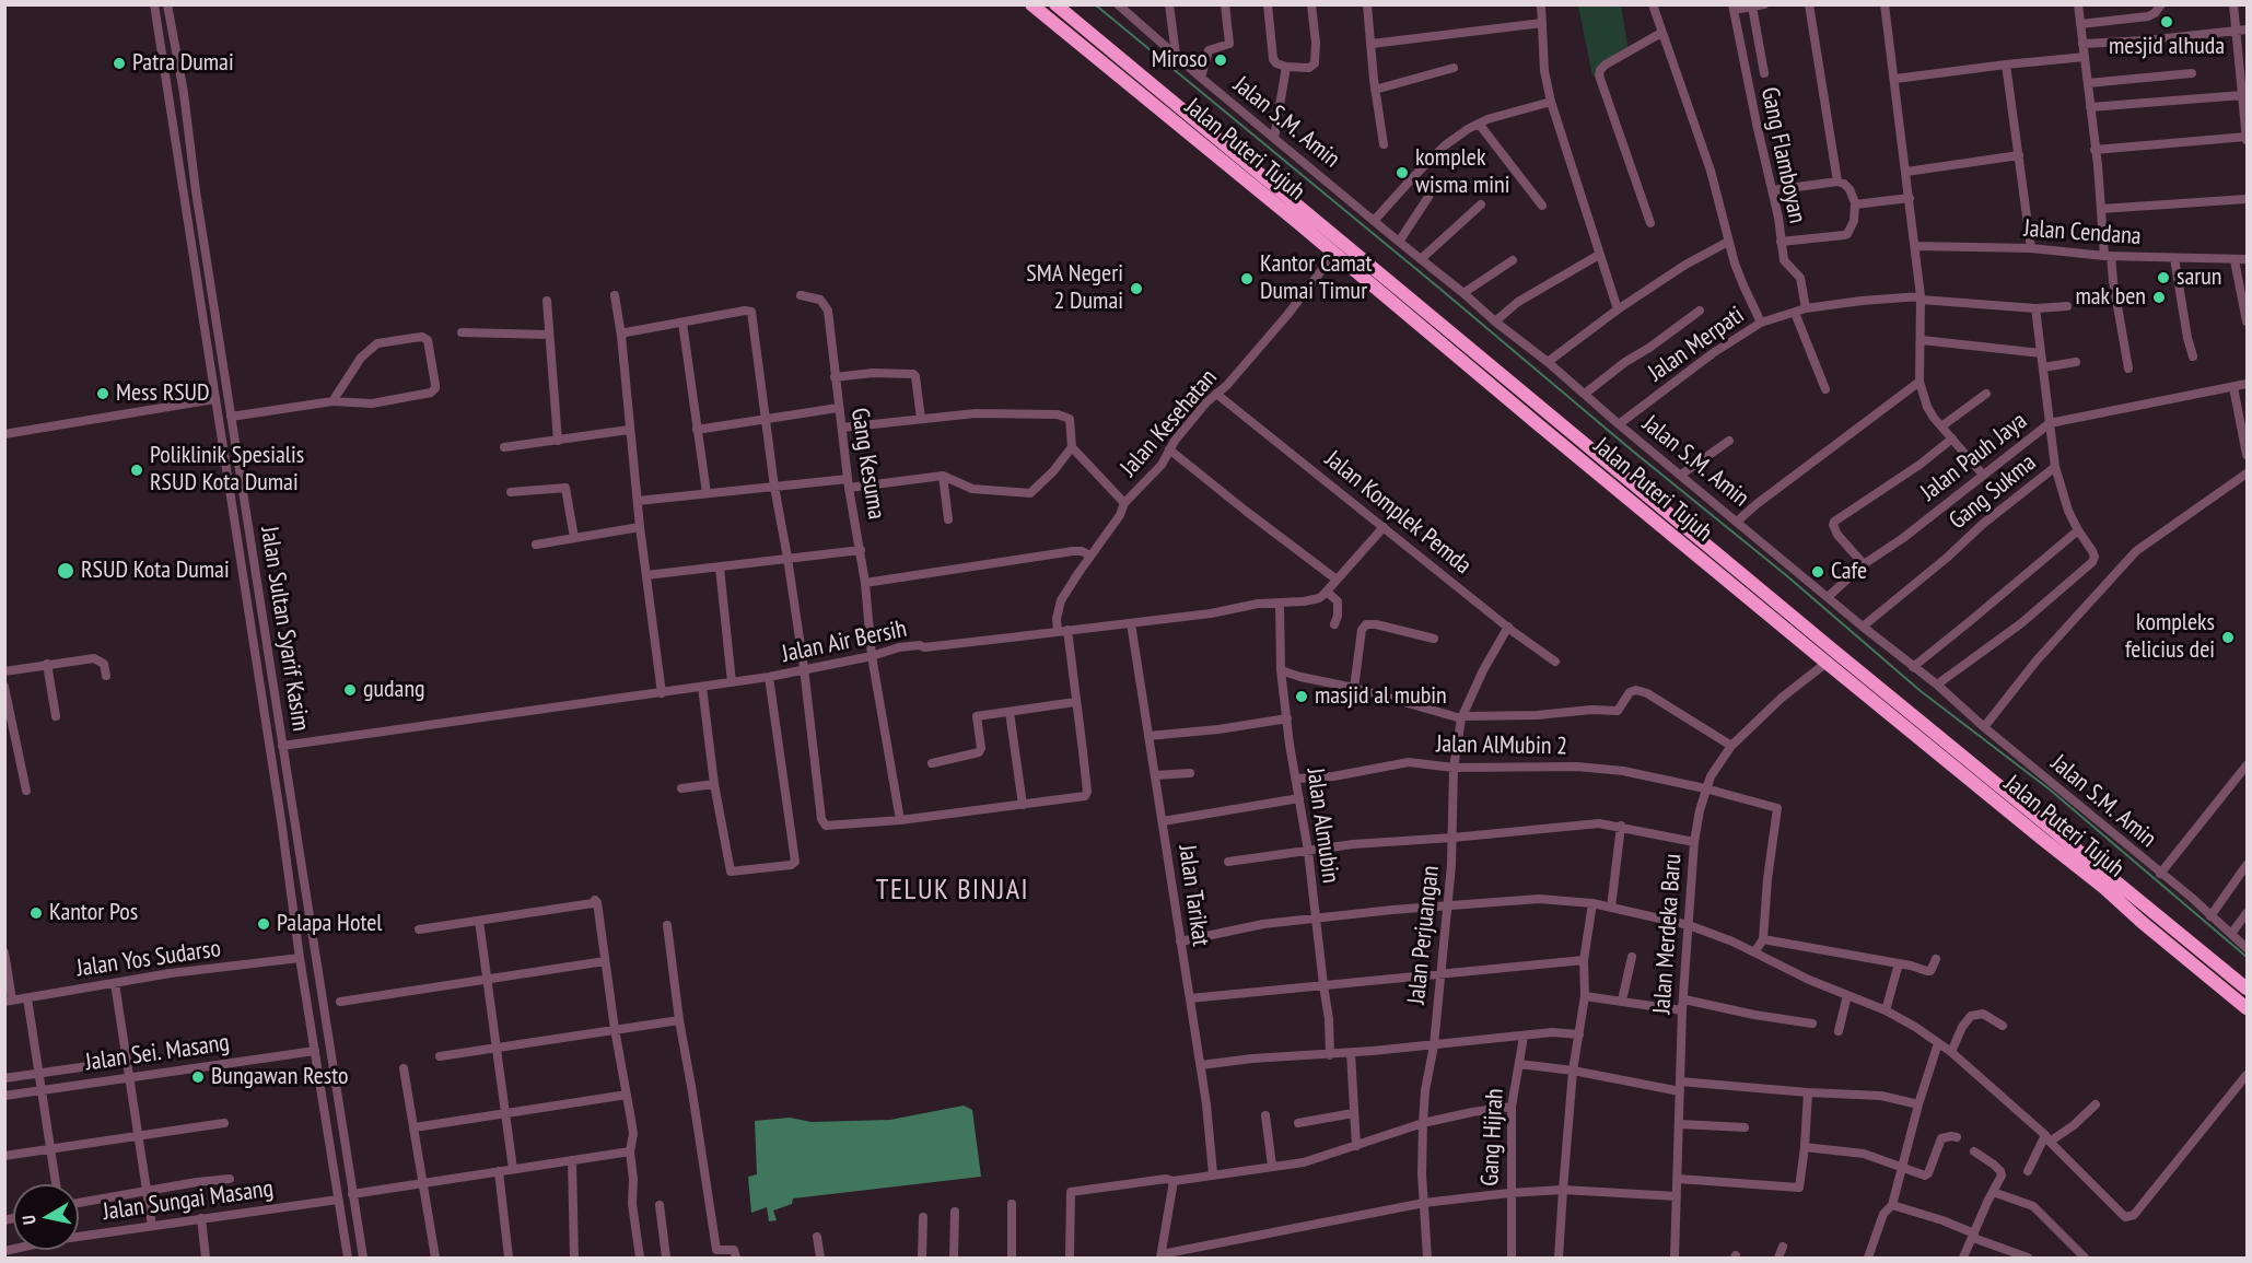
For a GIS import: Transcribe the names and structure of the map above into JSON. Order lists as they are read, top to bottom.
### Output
{
  "streets": {
    "highway": ["Jalan Puteri Tujuh"],
    "street": [
      "Jalan S.M. Amin",
      "Gang Flamboyan",
      "Jalan Cendana",
      "Jalan Merpati",
      "Jalan Kesehatan",
      "Jalan Pauh Jaya",
      "Gang Kesuma",
      "Gang Sukma",
      "Jalan Komplek Pemda",
      "Jalan Sultan Syarif Kasim",
      "Jalan Air Bersih",
      "Jalan AlMubin 2",
      "Jalan Almubin",
      "Jalan Tarikat",
      "Jalan Merdeka Baru",
      "Jalan Perjuangan",
      "Jalan Yos Sudarso",
      "Jalan Sei. Masang",
      "Gang Hijrah",
      "Jalan Sungai Masang"
    ]
  },
  "crossings": [
    ["Jalan S.M. Amin", "Jalan Merpati"],
    ["Jalan S.M. Amin", "Jalan Pauh Jaya"],
    ["Jalan S.M. Amin", "Gang Sukma"],
    ["Jalan Puteri Tujuh", "Jalan Kesehatan"],
    ["Jalan Puteri Tujuh", "Jalan Merdeka Baru"],
    ["Gang Flamboyan", "Jalan Merpati"],
    ["Jalan Merpati", "Gang Sukma"],
    ["Jalan Kesehatan", "Jalan Komplek Pemda"],
    ["Jalan Kesehatan", "Jalan Air Bersih"],
    ["Jalan Pauh Jaya", "Gang Sukma"],
    ["Gang Kesuma", "Jalan Air Bersih"],
    ["Jalan Komplek Pemda", "Jalan Perjuangan"],
    ["Jalan Sultan Syarif Kasim", "Jalan Air Bersih"],
    ["Jalan Sultan Syarif Kasim", "Jalan Yos Sudarso"],
    ["Jalan Sultan Syarif Kasim", "Jalan Sei. Masang"],
    ["Jalan Sultan Syarif Kasim", "Jalan Sungai Masang"],
    ["Jalan Air Bersih", "Jalan Almubin"],
    ["Jalan Air Bersih", "Jalan Tarikat"],
    ["Jalan AlMubin 2", "Jalan Almubin"],
    ["Jalan AlMubin 2", "Jalan Merdeka Baru"],
    ["Jalan AlMubin 2", "Jalan Perjuangan"],
    ["Jalan Merdeka Baru", "Gang Hijrah"]
  ],
  "districts": ["TELUK BINJAI"],
  "places": [
    "mesjid alhuda",
    "Miroso",
    "Patra Dumai",
    "komplek wisma mini",
    "sarun",
    "Kantor Camat Dumai Timur",
    "SMA Negeri 2 Dumai",
    "mak ben",
    "Mess RSUD",
    "Poliklinik Spesialis RSUD Kota Dumai",
    "RSUD Kota Dumai",
    "Cafe",
    "kompleks felicius dei",
    "gudang",
    "masjid al mubin",
    "Kantor Pos",
    "Palapa Hotel",
    "Bungawan Resto"
  ],
  "north": "left"
}
